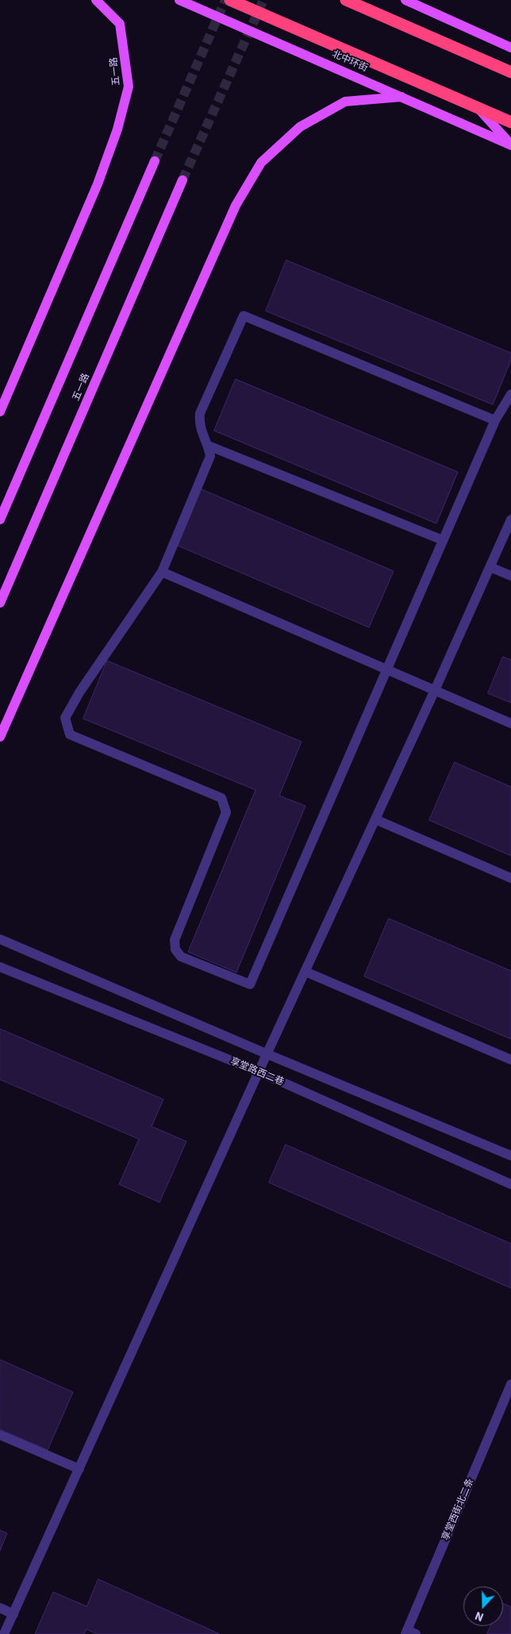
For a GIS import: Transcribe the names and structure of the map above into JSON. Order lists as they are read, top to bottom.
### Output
{
  "streets": {
    "highway": ["北中环街"],
    "main road": ["五一路"],
    "street": ["享堂路西二巷", "享堂西街北二条"]
  },
  "north": "bottom"
}
